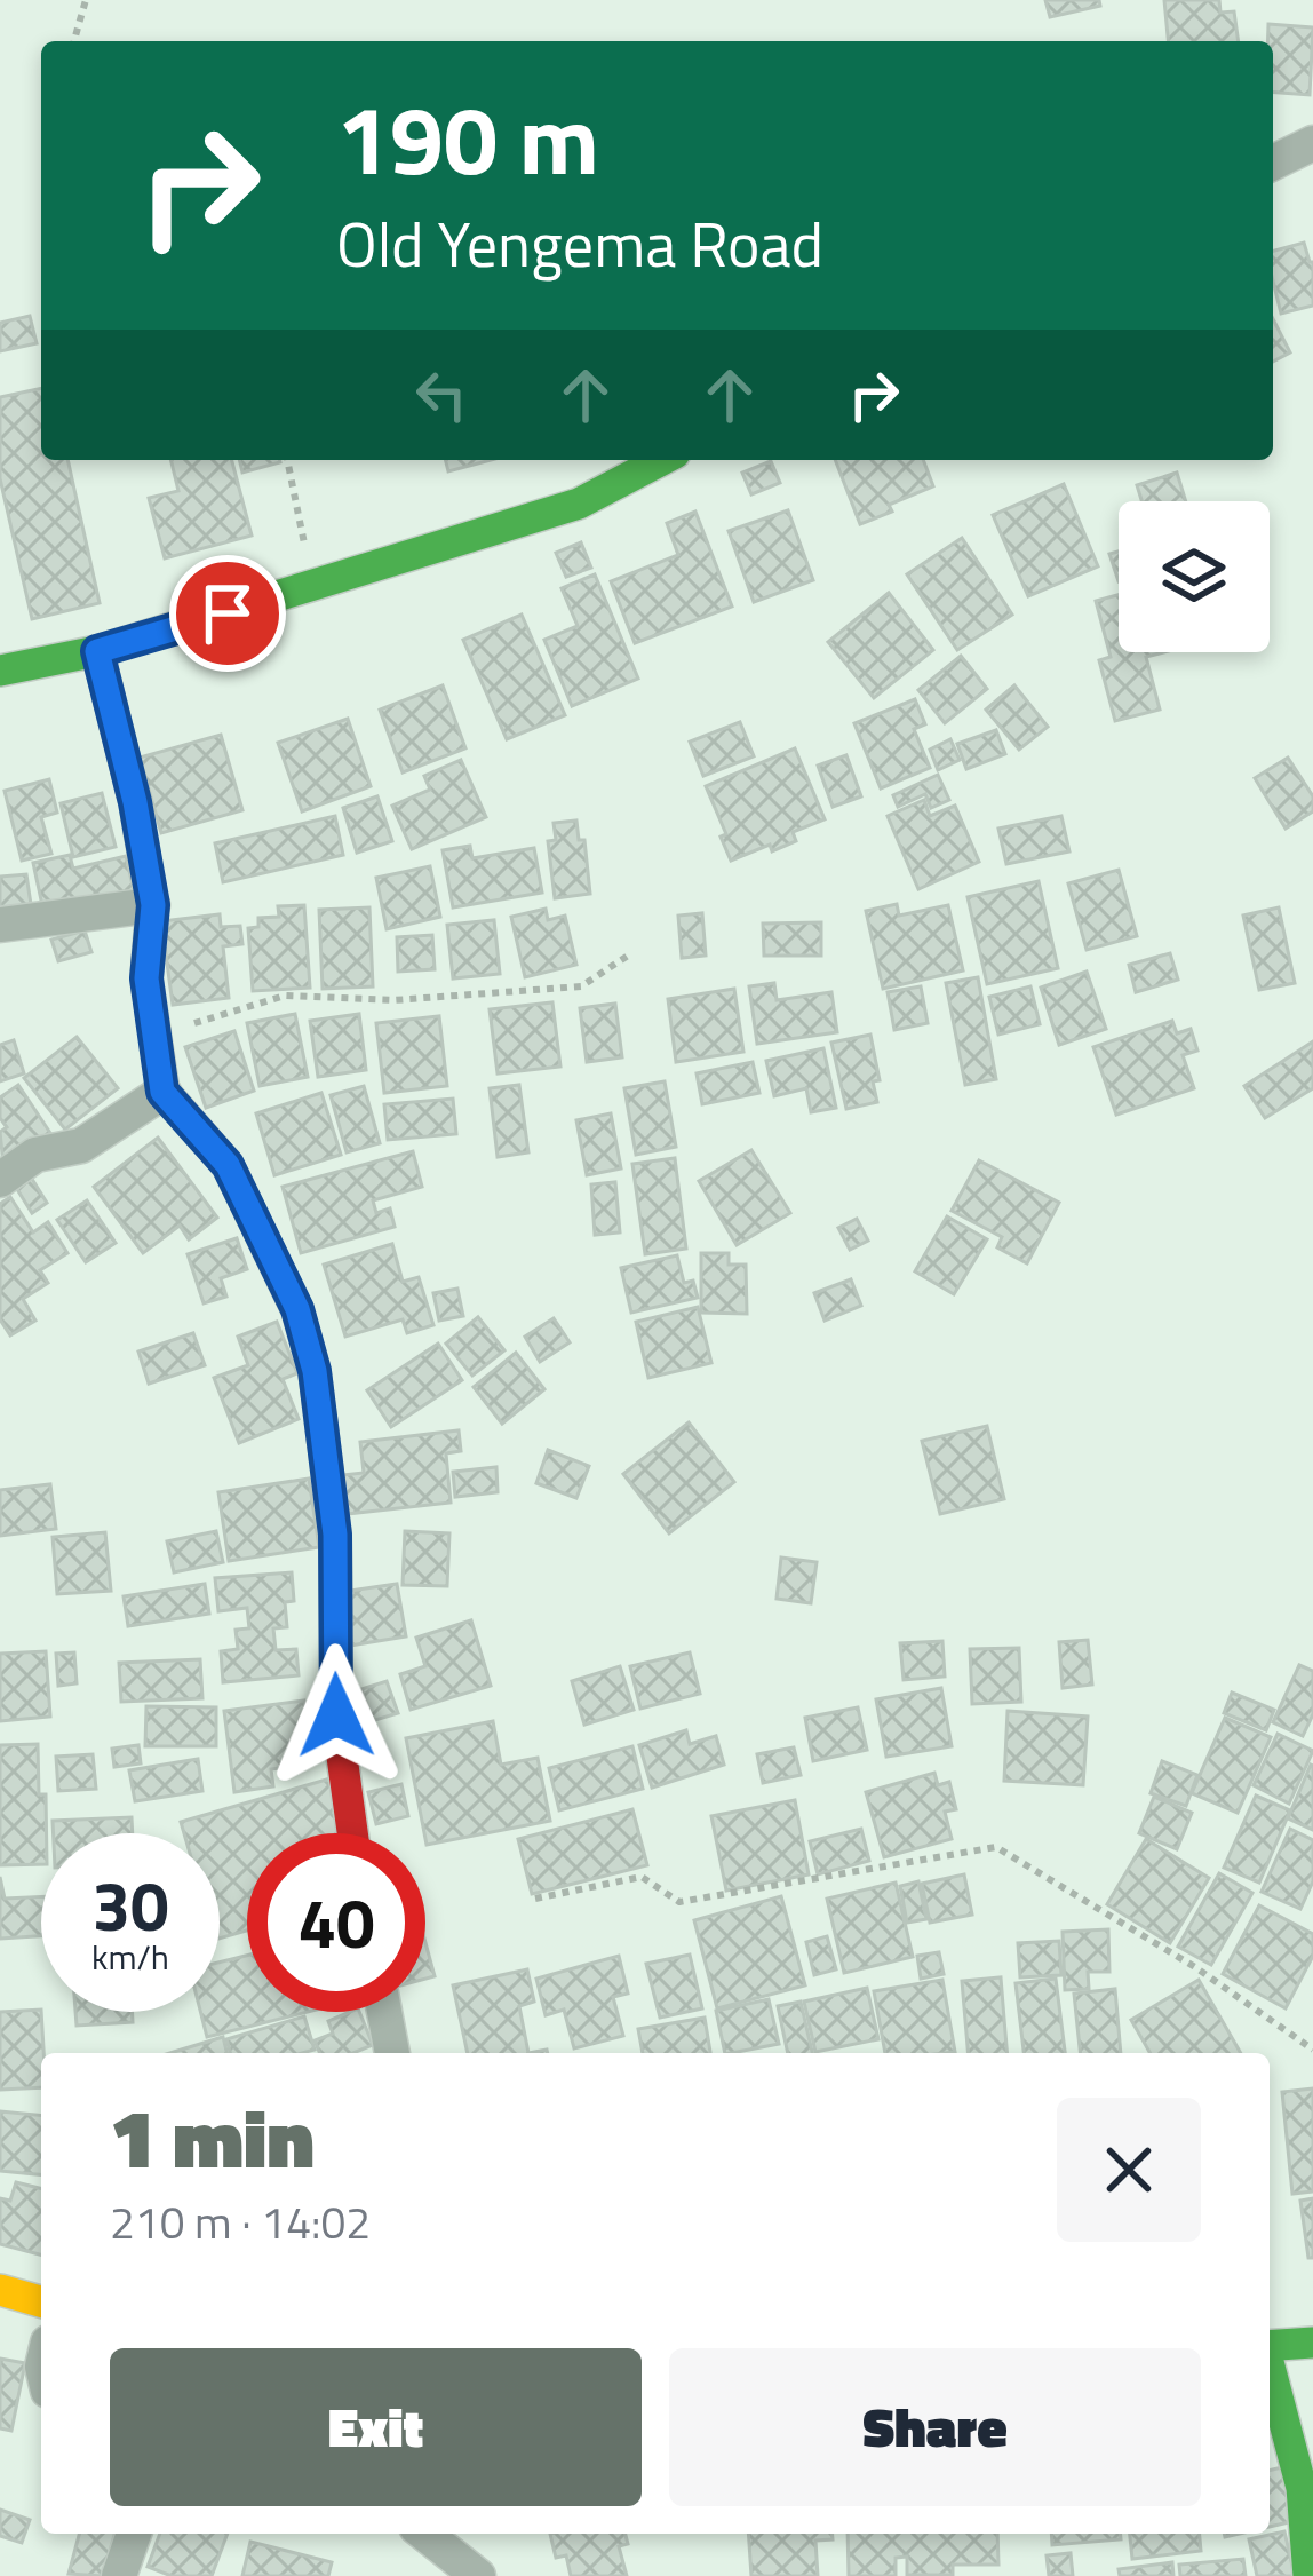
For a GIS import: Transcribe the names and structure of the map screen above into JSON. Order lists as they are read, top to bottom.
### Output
{
  "page": {
    "turn": ["190 m", "Old Yengema Road"],
    "speed": "30 km/h",
    "limit": "40",
    "heading": ["1 min", "210 m · 14:02"],
    "buttons": ["Exit", "Share"]
  }
}
